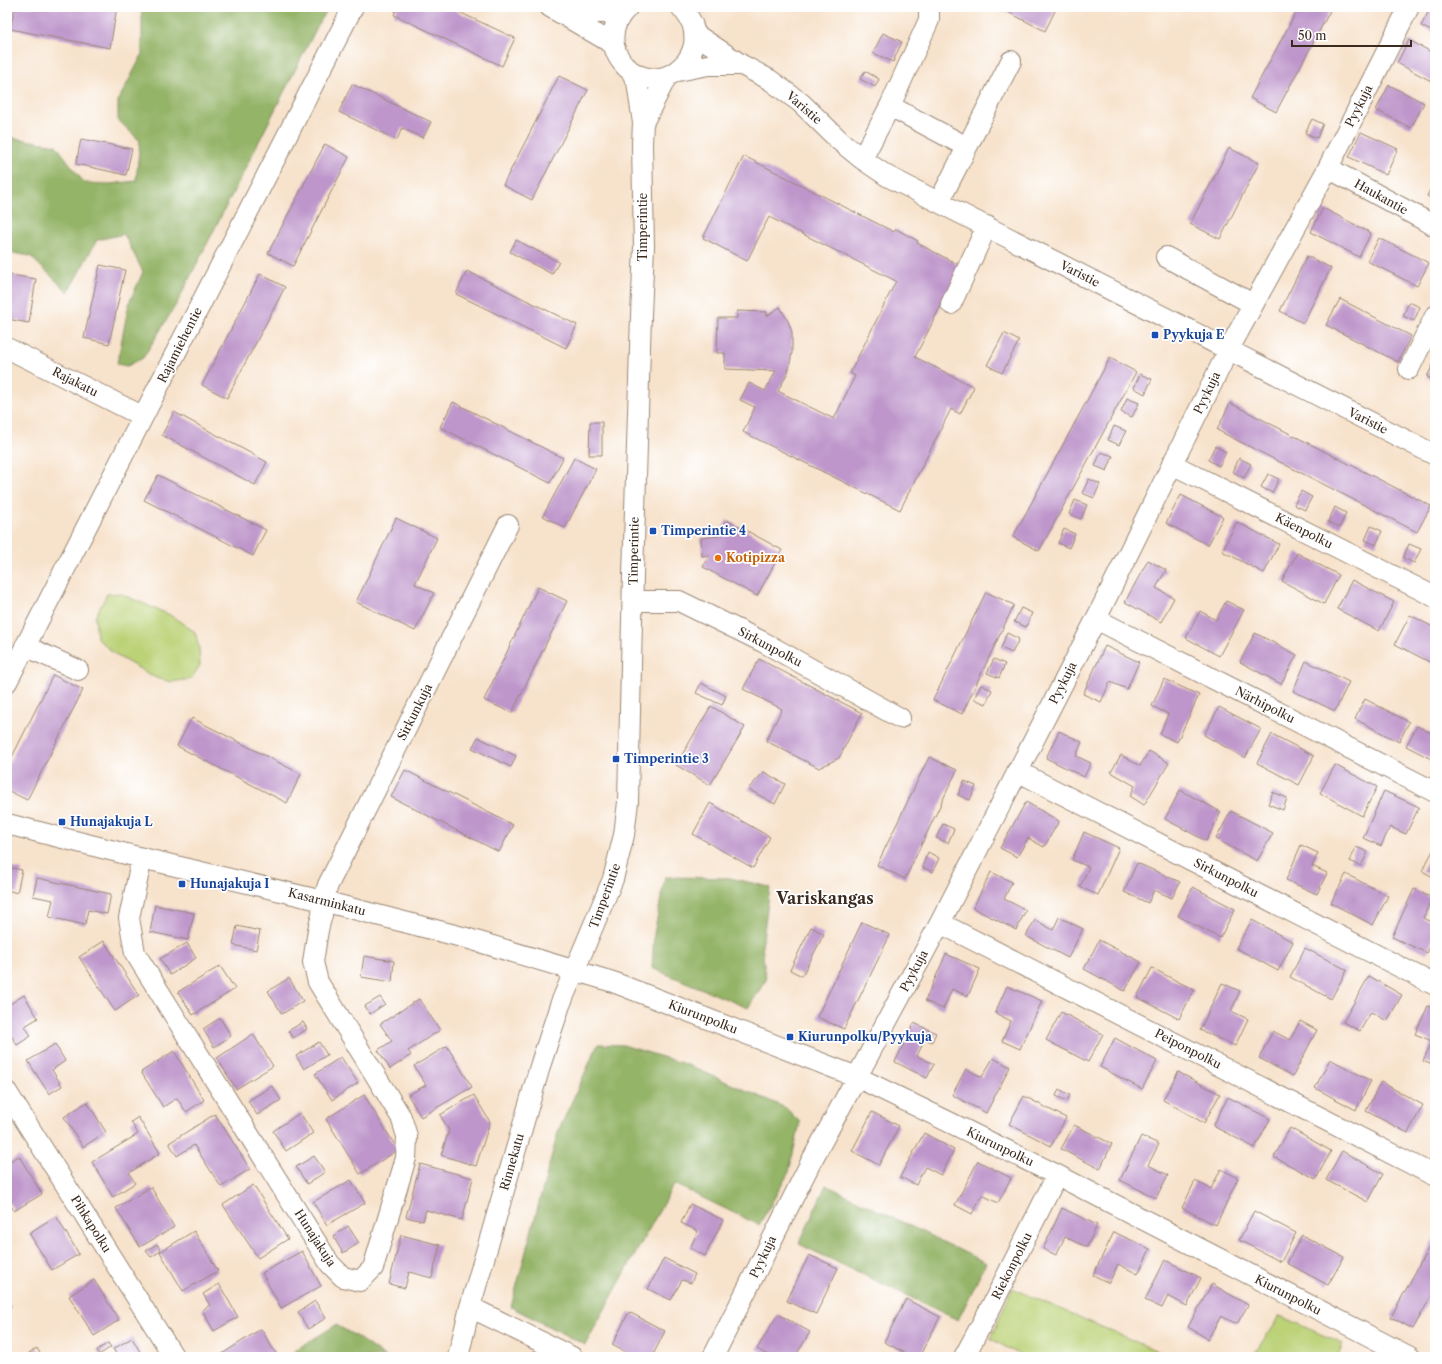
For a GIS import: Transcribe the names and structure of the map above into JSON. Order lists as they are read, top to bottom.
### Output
{
  "streets": {
    "street": [
      "Pyykuja",
      "Varistie",
      "Haukantie",
      "Timperintie",
      "Rajamiehentie",
      "Rajakatu",
      "Käenpolku",
      "Sirkunpolku",
      "Närhipolku",
      "Sirkunkuja",
      "Kasarminkatu",
      "Kiurunpolku",
      "Peiponpolku",
      "Rinnekatu",
      "Pihkapolku",
      "Hunajakuja",
      "Riekonpolku"
    ]
  },
  "crossings": [
    ["Pyykuja", "Varistie"],
    ["Pyykuja", "Haukantie"],
    ["Pyykuja", "Käenpolku"],
    ["Pyykuja", "Sirkunpolku"],
    ["Pyykuja", "Närhipolku"],
    ["Pyykuja", "Kiurunpolku"],
    ["Pyykuja", "Peiponpolku"],
    ["Varistie", "Timperintie"],
    ["Timperintie", "Sirkunpolku"],
    ["Timperintie", "Kasarminkatu"],
    ["Timperintie", "Kiurunpolku"],
    ["Timperintie", "Rinnekatu"],
    ["Rajamiehentie", "Rajakatu"],
    ["Sirkunkuja", "Kasarminkatu"],
    ["Sirkunkuja", "Hunajakuja"],
    ["Kasarminkatu", "Kiurunpolku"],
    ["Kasarminkatu", "Rinnekatu"],
    ["Kasarminkatu", "Hunajakuja"],
    ["Kiurunpolku", "Rinnekatu"],
    ["Kiurunpolku", "Riekonpolku"]
  ],
  "districts": ["Variskangas"],
  "places": {
    "transit": [
      "Pyykuja E",
      "Timperintie 4",
      "Timperintie 3",
      "Hunajakuja L",
      "Hunajakuja I",
      "Kiurunpolku/Pyykuja"
    ],
    "other": ["Kotipizza"]
  },
  "scale_bar": "50 m"
}
